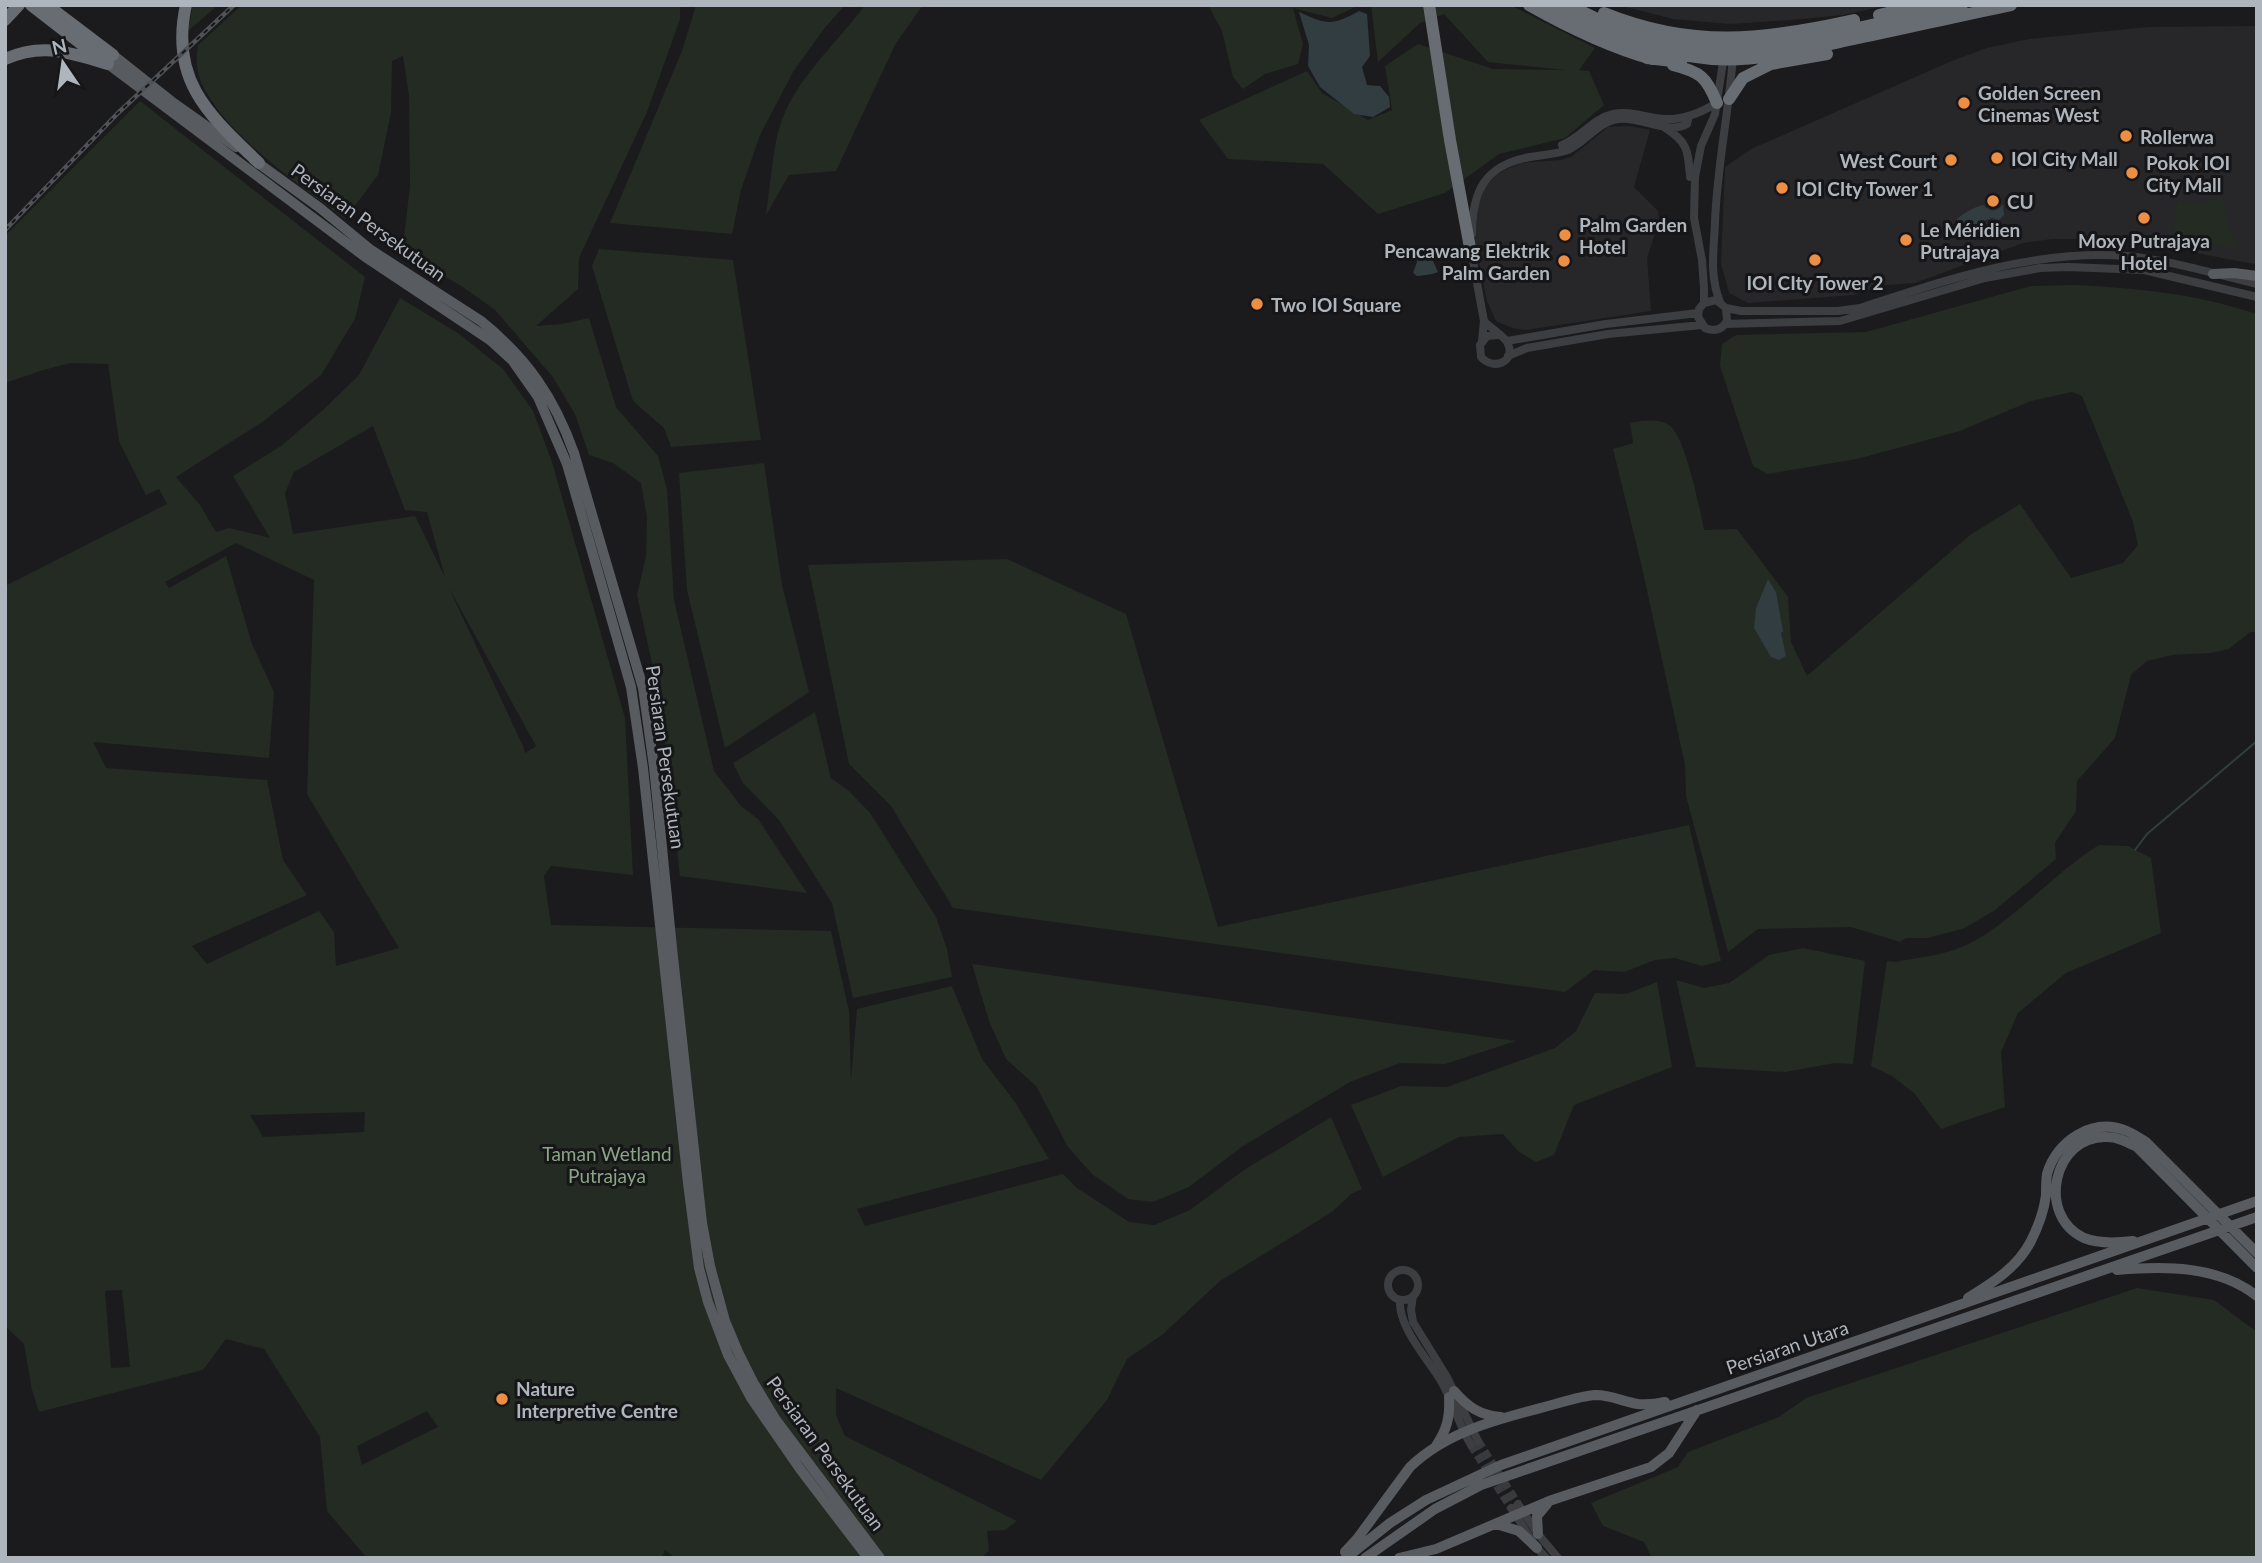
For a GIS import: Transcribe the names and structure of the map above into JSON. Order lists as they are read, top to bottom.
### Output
{
  "streets": {
    "main road": ["Persiaran Persekutuan", "Persiaran Utara"]
  },
  "parks": ["Taman Wetland Putrajaya"],
  "places": [
    "Golden Screen Cinemas West",
    "Rollerwa",
    "IOI City Mall",
    "West Court",
    "Pokok IOI City Mall",
    "IOI CIty Tower 1",
    "CU",
    "Moxy Putrajaya Hotel",
    "Palm Garden Hotel",
    "Le Méridien Putrajaya",
    "IOI CIty Tower 2",
    "Pencawang Elektrik Palm Garden",
    "Two IOI Square",
    "Nature Interpretive Centre"
  ],
  "north": "top"
}
